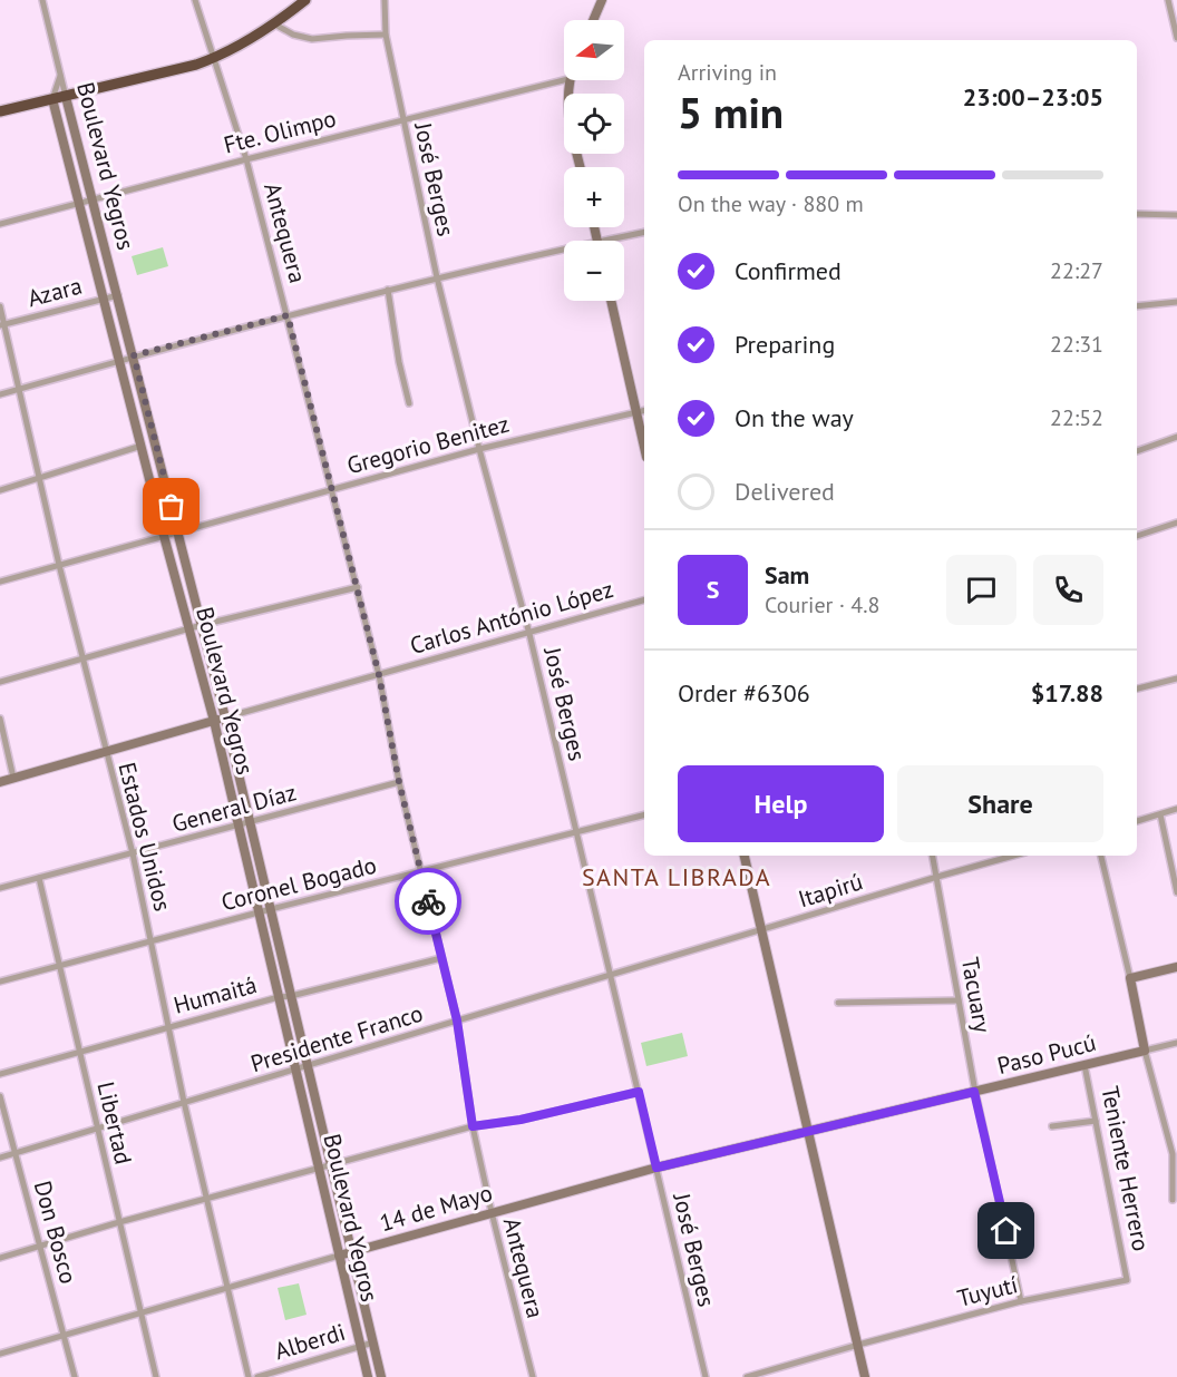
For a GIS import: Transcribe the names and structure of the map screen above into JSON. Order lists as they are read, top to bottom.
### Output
{
  "streets": {
    "main road": [
      "Boulevard Yegros",
      "Carlos António López",
      "Paso Pucú",
      "14 de Mayo"
    ],
    "street": [
      "Fte. Olimpo",
      "José Berges",
      "Antequera",
      "Azara",
      "Gregorio Benitez",
      "General Díaz",
      "Estados Unidos",
      "Coronel Bogado",
      "Itapirú",
      "Humaitá",
      "Tacuary",
      "Presidente Franco",
      "Libertad",
      "Teniente Herrero",
      "Don Bosco",
      "Tuyutí",
      "Alberdi"
    ]
  },
  "crossings": [
    ["Fte. Olimpo", "Boulevard Yegros"],
    ["Fte. Olimpo", "José Berges"],
    ["Fte. Olimpo", "Antequera"],
    ["Boulevard Yegros", "Azara"],
    ["Boulevard Yegros", "Gregorio Benitez"],
    ["Boulevard Yegros", "Carlos António López"],
    ["Boulevard Yegros", "General Díaz"],
    ["Boulevard Yegros", "Coronel Bogado"],
    ["Boulevard Yegros", "Humaitá"],
    ["Boulevard Yegros", "Presidente Franco"],
    ["Boulevard Yegros", "14 de Mayo"],
    ["Boulevard Yegros", "Alberdi"],
    ["José Berges", "Gregorio Benitez"],
    ["José Berges", "Carlos António López"],
    ["José Berges", "Coronel Bogado"],
    ["José Berges", "Presidente Franco"],
    ["José Berges", "14 de Mayo"],
    ["Antequera", "Gregorio Benitez"],
    ["Antequera", "Carlos António López"],
    ["Antequera", "General Díaz"],
    ["Antequera", "Coronel Bogado"],
    ["Antequera", "Humaitá"],
    ["Antequera", "Presidente Franco"],
    ["Antequera", "14 de Mayo"],
    ["Azara", "Estados Unidos"],
    ["Gregorio Benitez", "Estados Unidos"],
    ["Carlos António López", "Estados Unidos"],
    ["General Díaz", "Estados Unidos"],
    ["General Díaz", "Libertad"],
    ["Estados Unidos", "Coronel Bogado"],
    ["Estados Unidos", "Humaitá"],
    ["Estados Unidos", "Presidente Franco"],
    ["Estados Unidos", "14 de Mayo"],
    ["Coronel Bogado", "Libertad"],
    ["Itapirú", "Tacuary"],
    ["Itapirú", "Presidente Franco"],
    ["Humaitá", "Libertad"],
    ["Tacuary", "Paso Pucú"],
    ["Tacuary", "Tuyutí"],
    ["Presidente Franco", "Libertad"],
    ["Presidente Franco", "Don Bosco"],
    ["Paso Pucú", "Teniente Herrero"],
    ["Paso Pucú", "14 de Mayo"],
    ["Libertad", "14 de Mayo"],
    ["Teniente Herrero", "Tuyutí"],
    ["14 de Mayo", "Don Bosco"]
  ],
  "districts": ["SANTA LIBRADA"],
  "north": "left",
  "page": {
    "map_buttons": ["+", "−"],
    "heading": ["5 min", "Arriving in", "23:00–23:05"],
    "panel": [
      "Sam",
      "Courier · 4.8",
      "Order #6306",
      "$17.88"
    ],
    "bar": "On the way · 880 m",
    "list": [
      ["Confirmed", "22:27"],
      ["Preparing", "22:31"],
      ["On the way", "22:52"],
      "Delivered"
    ],
    "round": "S",
    "buttons": ["Help", "Share"]
  }
}
